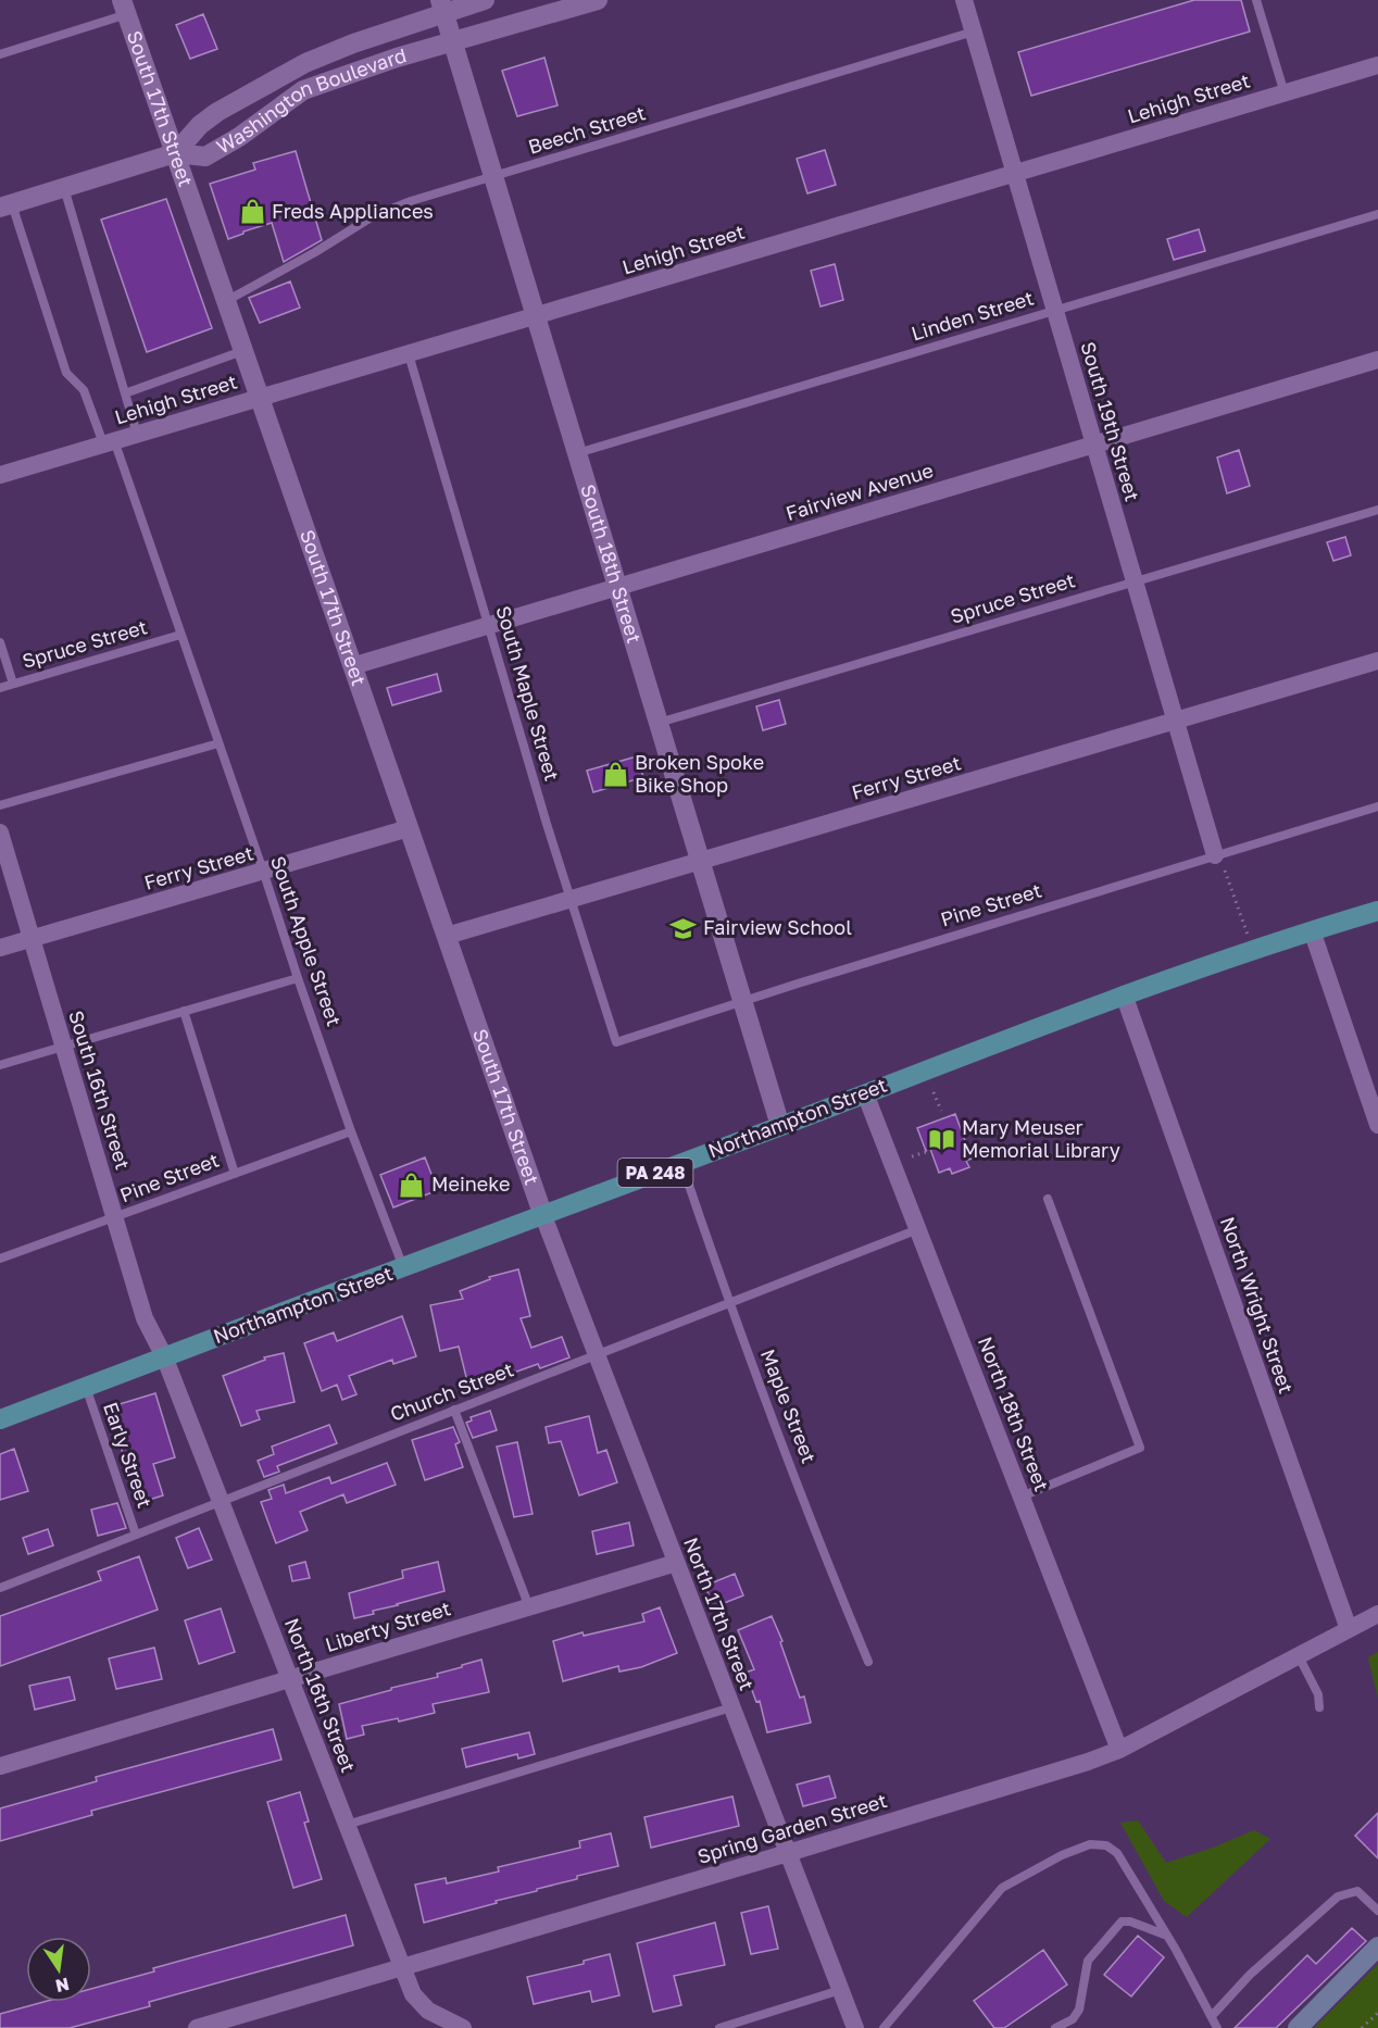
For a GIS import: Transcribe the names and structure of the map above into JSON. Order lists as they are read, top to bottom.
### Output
{
  "streets": {
    "main road": ["Northampton Street", "PA 248"],
    "street": [
      "Lehigh Street",
      "Washington Boulevard",
      "South 17th Street",
      "South 19th Street",
      "Fairview Avenue",
      "South 18th Street",
      "Ferry Street",
      "South 16th Street",
      "North Wright Street",
      "North 18th Street",
      "North 17th Street",
      "Liberty Street",
      "North 16th Street",
      "Spring Garden Street"
    ],
    "lane": [
      "Beech Street",
      "Linden Street",
      "Spruce Street",
      "South Maple Street",
      "Pine Street",
      "South Apple Street",
      "Church Street",
      "Maple Street",
      "Early Street"
    ]
  },
  "crossings": [
    ["Lehigh Street", "South 17th Street"],
    ["Lehigh Street", "South 19th Street"],
    ["Lehigh Street", "South 18th Street"],
    ["Lehigh Street", "South Maple Street"],
    ["Lehigh Street", "South Apple Street"],
    ["Washington Boulevard", "South 17th Street"],
    ["Washington Boulevard", "South 18th Street"],
    ["South 17th Street", "Beech Street"],
    ["South 17th Street", "Fairview Avenue"],
    ["South 17th Street", "Ferry Street"],
    ["South 17th Street", "Northampton Street"],
    ["South 17th Street", "North 17th Street"],
    ["Beech Street", "South 19th Street"],
    ["Beech Street", "South 18th Street"],
    ["Linden Street", "South 19th Street"],
    ["Linden Street", "South 18th Street"],
    ["South 19th Street", "Fairview Avenue"],
    ["South 19th Street", "Spruce Street"],
    ["South 19th Street", "Ferry Street"],
    ["South 19th Street", "Pine Street"],
    ["Fairview Avenue", "South 18th Street"],
    ["Fairview Avenue", "South Maple Street"],
    ["South 18th Street", "Spruce Street"],
    ["South 18th Street", "Ferry Street"],
    ["South 18th Street", "Pine Street"],
    ["South 18th Street", "Northampton Street"],
    ["Spruce Street", "South Apple Street"],
    ["South Maple Street", "Ferry Street"],
    ["South Maple Street", "Pine Street"],
    ["Ferry Street", "South Apple Street"],
    ["Ferry Street", "South 16th Street"],
    ["Pine Street", "South Apple Street"],
    ["Pine Street", "South 16th Street"],
    ["South Apple Street", "Northampton Street"],
    ["South 16th Street", "Northampton Street"],
    ["South 16th Street", "North 16th Street"],
    ["Northampton Street", "North Wright Street"],
    ["Northampton Street", "Maple Street"],
    ["Northampton Street", "North 18th Street"],
    ["Northampton Street", "Early Street"],
    ["Northampton Street", "North 17th Street"],
    ["Northampton Street", "North 16th Street"],
    ["North Wright Street", "Spring Garden Street"],
    ["Church Street", "Maple Street"],
    ["Church Street", "North 18th Street"],
    ["Church Street", "Early Street"],
    ["Church Street", "North 17th Street"],
    ["Church Street", "North 16th Street"],
    ["North 18th Street", "Spring Garden Street"],
    ["North 17th Street", "Liberty Street"],
    ["North 17th Street", "Spring Garden Street"],
    ["Liberty Street", "North 16th Street"],
    ["North 16th Street", "Spring Garden Street"]
  ],
  "places": {
    "shop": ["Freds Appliances", "Broken Spoke Bike Shop", "Meineke"],
    "school or university": ["Fairview School"],
    "library": ["Mary Meuser Memorial Library"]
  },
  "north": "bottom"
}
